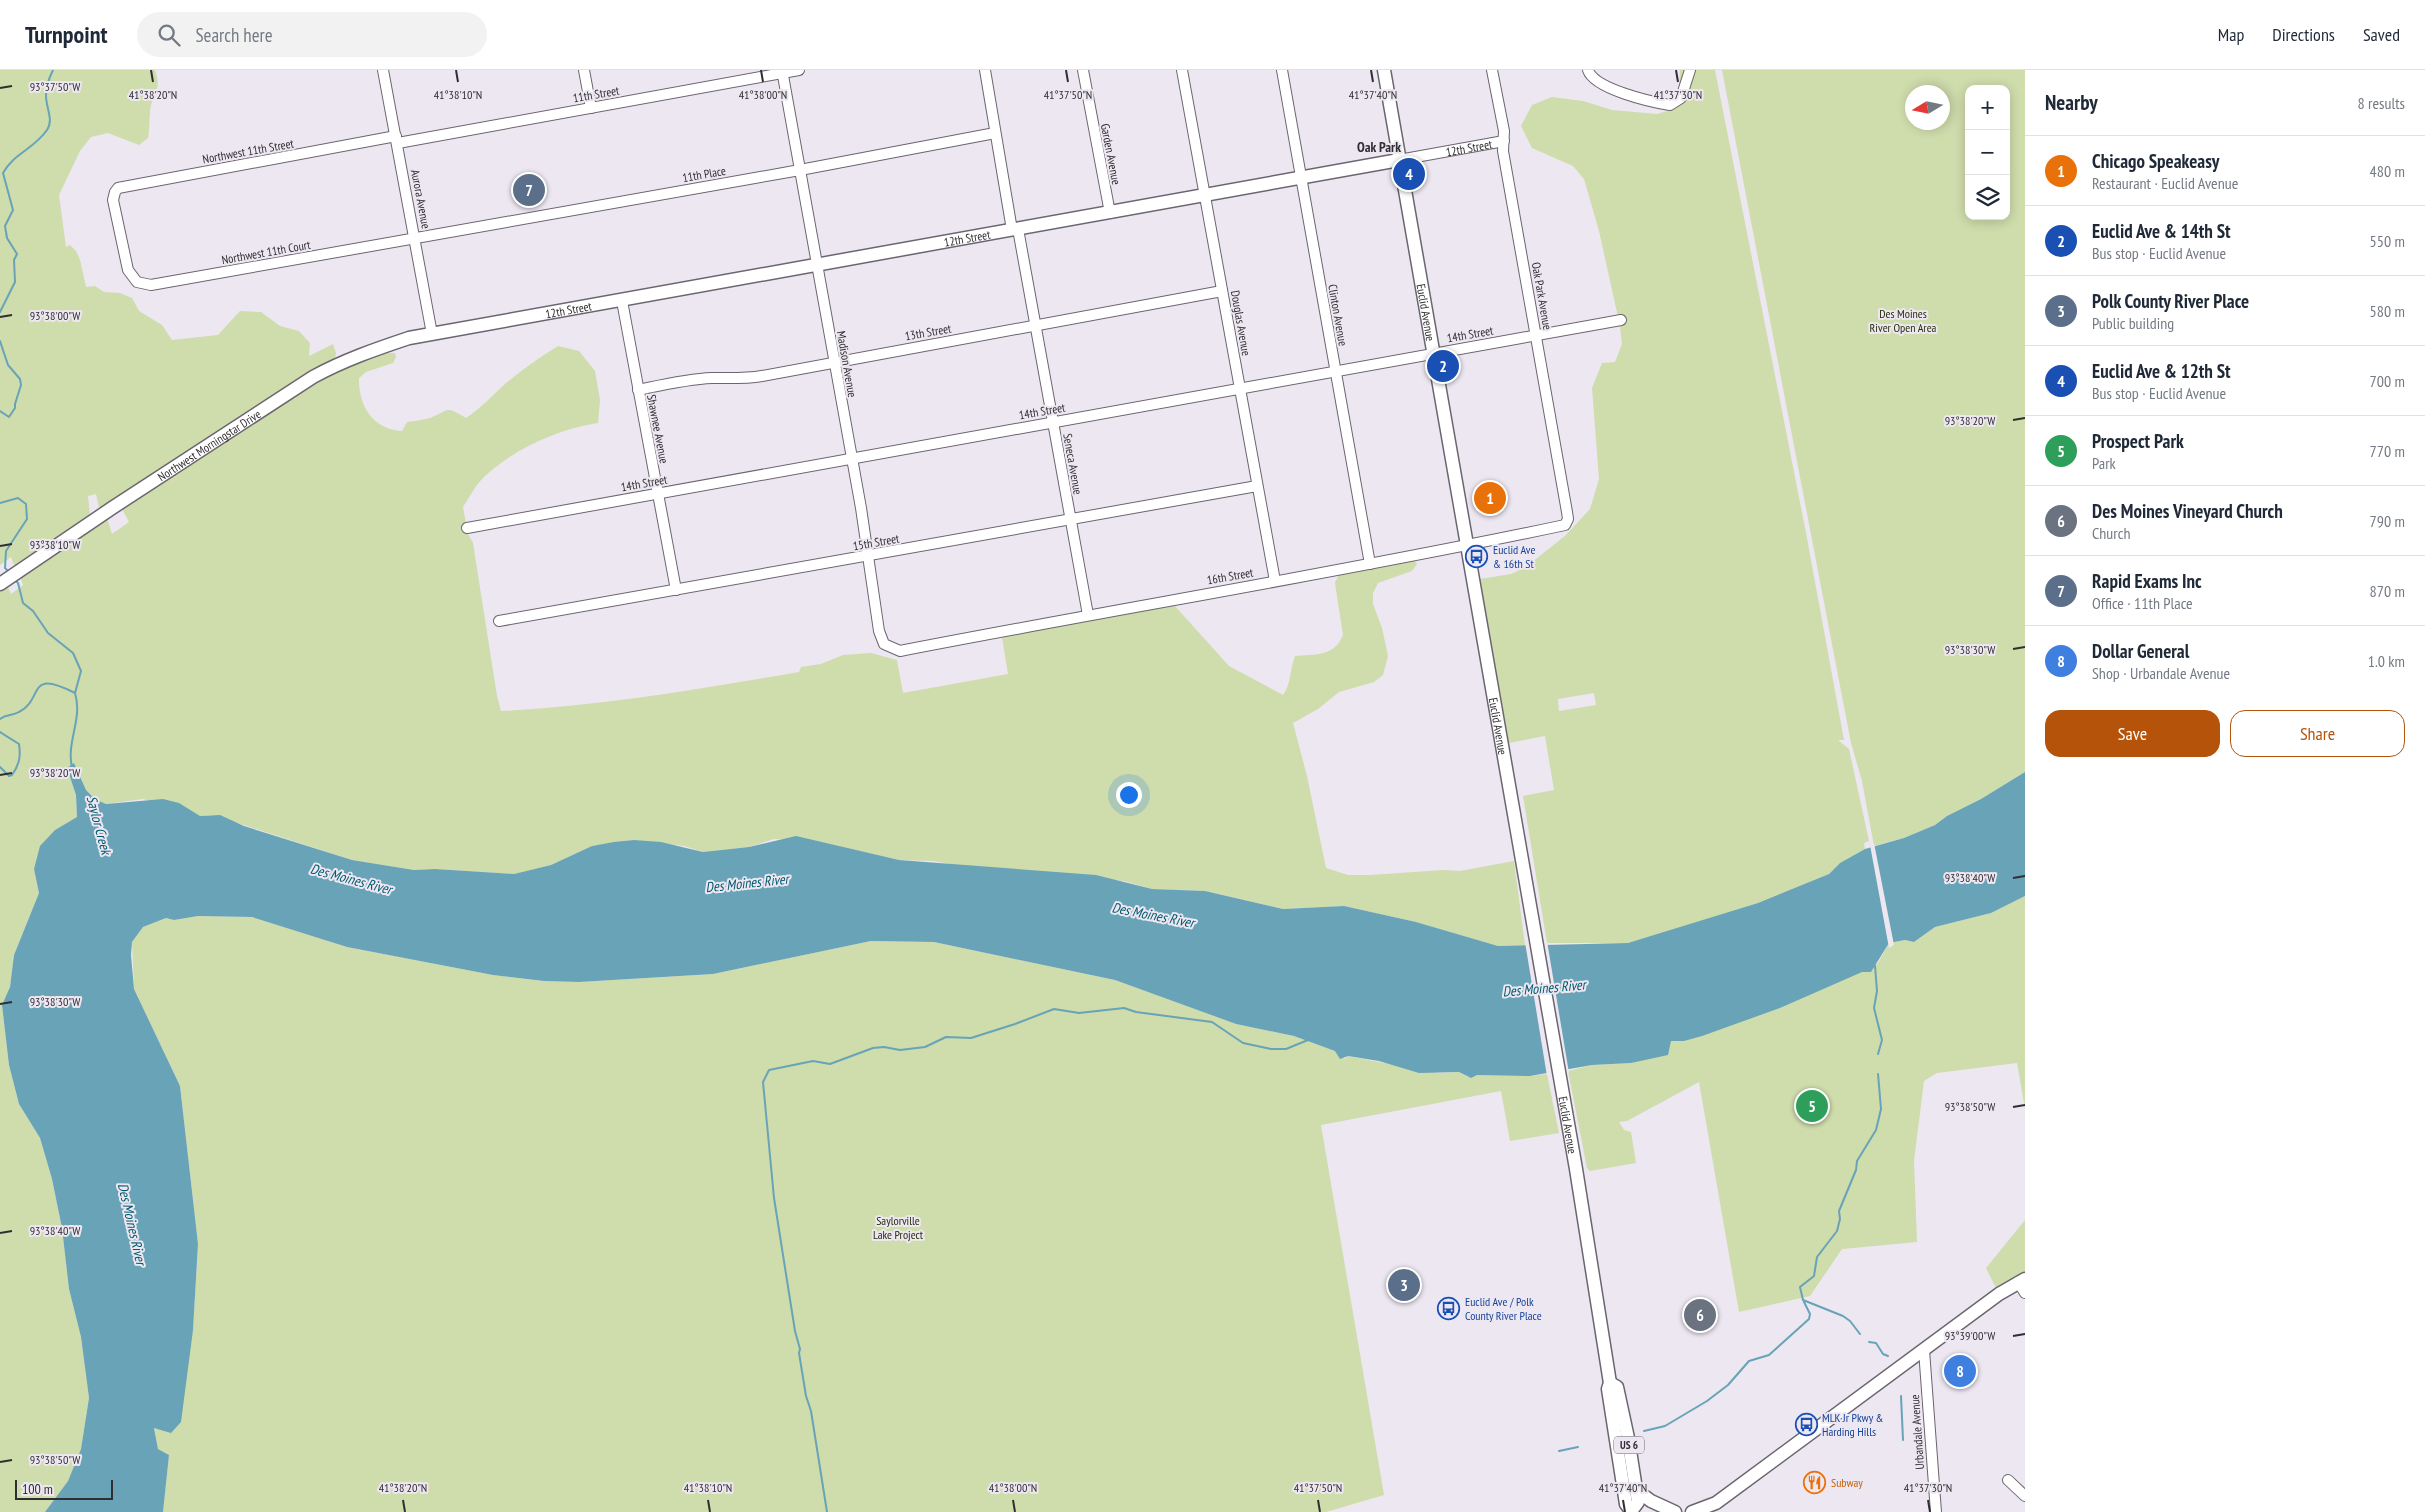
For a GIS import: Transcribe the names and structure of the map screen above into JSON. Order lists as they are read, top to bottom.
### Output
{
  "streets": {
    "main road": [
      "12th Street",
      "Euclid Avenue",
      "Northwest Morningstar Drive",
      "US 6"
    ],
    "street": [
      "11th Street",
      "Northwest 11th Street",
      "Garden Avenue",
      "11th Place",
      "Aurora Avenue",
      "Northwest 11th Court",
      "Oak Park Avenue",
      "Clinton Avenue",
      "Douglas Avenue",
      "13th Street",
      "14th Street",
      "Madison Avenue",
      "Shawnee Avenue",
      "Seneca Avenue",
      "15th Street",
      "16th Street",
      "Urbandale Avenue"
    ]
  },
  "crossings": [
    ["11th Street", "Northwest 11th Street"],
    ["11th Street", "Aurora Avenue"],
    ["11th Street", "Madison Avenue"],
    ["12th Street", "Garden Avenue"],
    ["12th Street", "Aurora Avenue"],
    ["12th Street", "Oak Park Avenue"],
    ["12th Street", "Euclid Avenue"],
    ["12th Street", "Clinton Avenue"],
    ["12th Street", "Douglas Avenue"],
    ["12th Street", "Madison Avenue"],
    ["12th Street", "Shawnee Avenue"],
    ["12th Street", "Northwest Morningstar Drive"],
    ["12th Street", "Seneca Avenue"],
    ["Northwest 11th Street", "Aurora Avenue"],
    ["Northwest 11th Street", "Northwest 11th Court"],
    ["11th Place", "Aurora Avenue"],
    ["11th Place", "Northwest 11th Court"],
    ["11th Place", "Madison Avenue"],
    ["11th Place", "Seneca Avenue"],
    ["Aurora Avenue", "Northwest 11th Court"],
    ["Aurora Avenue", "Northwest Morningstar Drive"],
    ["Oak Park Avenue", "14th Street"],
    ["Oak Park Avenue", "16th Street"],
    ["Euclid Avenue", "14th Street"],
    ["Euclid Avenue", "16th Street"],
    ["Clinton Avenue", "14th Street"],
    ["Clinton Avenue", "16th Street"],
    ["Douglas Avenue", "13th Street"],
    ["Douglas Avenue", "14th Street"],
    ["Douglas Avenue", "15th Street"],
    ["Douglas Avenue", "16th Street"],
    ["13th Street", "Madison Avenue"],
    ["13th Street", "Shawnee Avenue"],
    ["13th Street", "Seneca Avenue"],
    ["14th Street", "Madison Avenue"],
    ["14th Street", "Shawnee Avenue"],
    ["14th Street", "Seneca Avenue"],
    ["Madison Avenue", "15th Street"],
    ["Madison Avenue", "16th Street"],
    ["Shawnee Avenue", "15th Street"],
    ["Seneca Avenue", "15th Street"],
    ["Seneca Avenue", "16th Street"]
  ],
  "districts": ["Oak Park"],
  "water": ["Saylor Creek", "Des Moines River"],
  "parks": ["Des Moines River Open Area", "Saylorville Lake Project"],
  "places": {
    "bus stop": ["Euclid Ave & 16th St", "Euclid Ave / Polk County River Place", "MLK Jr Pkwy & Harding Hills"],
    "restaurant": ["Subway"]
  },
  "scale_bar": "100 m",
  "north": "left",
  "page": {
    "header": "Turnpoint",
    "search": "Search here",
    "nav": ["Map", "Directions", "Saved"],
    "heading": ["Nearby", "8 results"],
    "map_buttons": ["+", "−"],
    "list": [
      {
        "mark": "1",
        "name": "Chicago Speakeasy",
        "note": "Restaurant · Euclid Avenue",
        "value": "480 m"
      },
      {
        "mark": "2",
        "name": "Euclid Ave & 14th St",
        "note": "Bus stop · Euclid Avenue",
        "value": "550 m"
      },
      {
        "mark": "3",
        "name": "Polk County River Place",
        "note": "Public building",
        "value": "580 m"
      },
      {
        "mark": "4",
        "name": "Euclid Ave & 12th St",
        "note": "Bus stop · Euclid Avenue",
        "value": "700 m"
      },
      {
        "mark": "5",
        "name": "Prospect Park",
        "note": "Park",
        "value": "770 m"
      },
      {
        "mark": "6",
        "name": "Des Moines Vineyard Church",
        "note": "Church",
        "value": "790 m"
      },
      {
        "mark": "7",
        "name": "Rapid Exams Inc",
        "note": "Office · 11th Place",
        "value": "870 m"
      },
      {
        "mark": "8",
        "name": "Dollar General",
        "note": "Shop · Urbandale Avenue",
        "value": "1.0 km"
      }
    ],
    "pins": [
      "4",
      "7",
      "2",
      "1",
      "5",
      "3",
      "6",
      "8"
    ],
    "buttons": ["Save", "Share"],
    "scale": "100 m"
  },
  "coordinates": [
    "93°37'50\"W",
    "41°38'20\"N",
    "41°38'10\"N",
    "41°38'00\"N",
    "41°37'50\"N",
    "41°37'40\"N",
    "41°37'30\"N",
    "93°38'00\"W",
    "93°38'20\"W",
    "93°38'10\"W",
    "93°38'30\"W",
    "93°38'40\"W",
    "93°38'50\"W",
    "93°39'00\"W"
  ]
}
